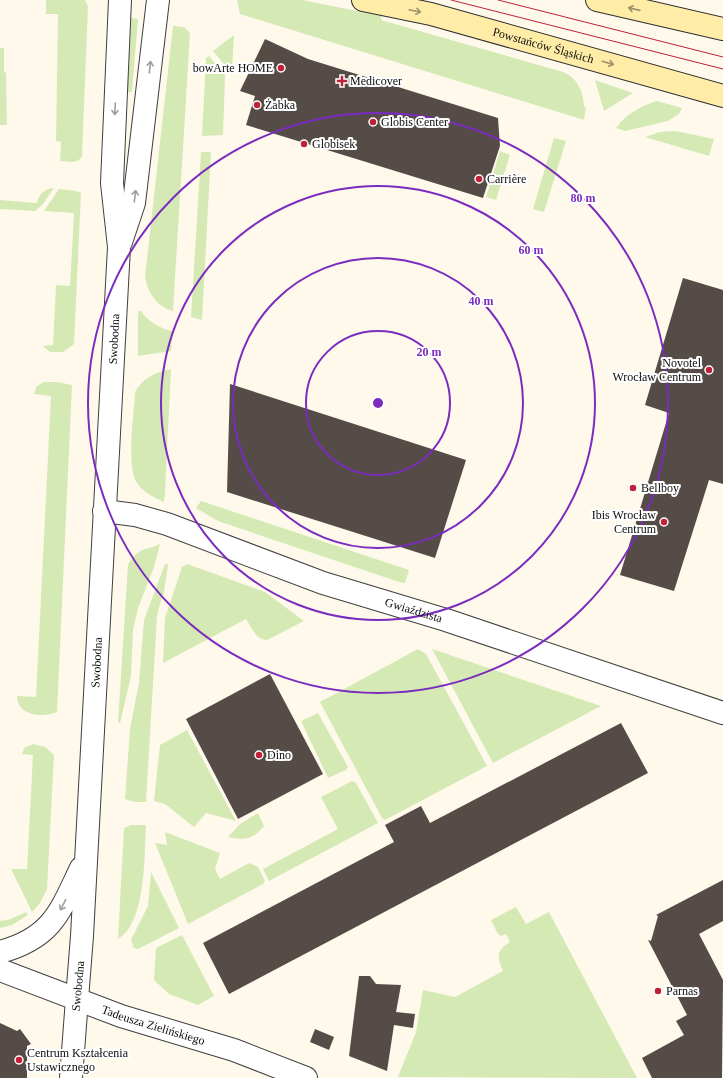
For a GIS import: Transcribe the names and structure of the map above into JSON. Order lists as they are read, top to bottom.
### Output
{
  "streets": {
    "main road": ["Powstańców Śląskich"],
    "street": ["Swobodna", "Gwiaździsta", "Tadeusza Zielińskiego"]
  },
  "crossings": [
    ["Swobodna", "Gwiaździsta"],
    ["Swobodna", "Tadeusza Zielińskiego"]
  ],
  "places": {
    "other": [
      "bowArte HOME",
      "Żabka",
      "Globis Center",
      "Globisek",
      "Carrière",
      "Novotel Wrocław Centrum",
      "Bellboy",
      "Ibis Wrocław Centrum",
      "Dino",
      "Parnas",
      "Centrum Kształcenia Ustawicznego"
    ],
    "health": ["Medicover"]
  },
  "rings": [
    "80 m",
    "60 m",
    "40 m",
    "20 m"
  ]
}
